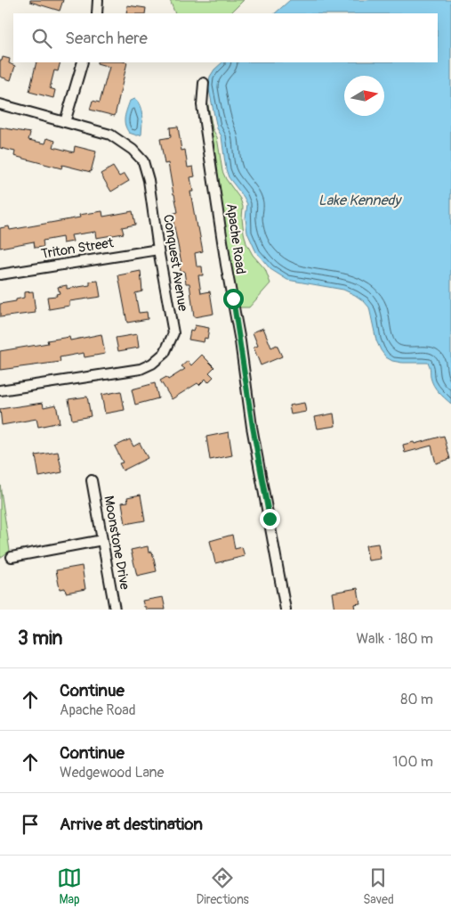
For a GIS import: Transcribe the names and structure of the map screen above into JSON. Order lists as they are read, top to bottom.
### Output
{
  "streets": {
    "street": [
      "Apache Road",
      "Triton Street",
      "Conquest Avenue",
      "Moonstone Drive"
    ]
  },
  "crossings": [
    ["Triton Street", "Conquest Avenue"]
  ],
  "water": ["Lake Kennedy"],
  "north": "right",
  "page": {
    "search": "Search here",
    "heading": ["3 min", "Walk · 180 m"],
    "list": [
      ["Continue", "Apache Road", "80 m"],
      ["Continue", "Wedgewood Lane", "100 m"],
      "Arrive at destination"
    ],
    "nav": ["Map", "Directions", "Saved"]
  }
}
